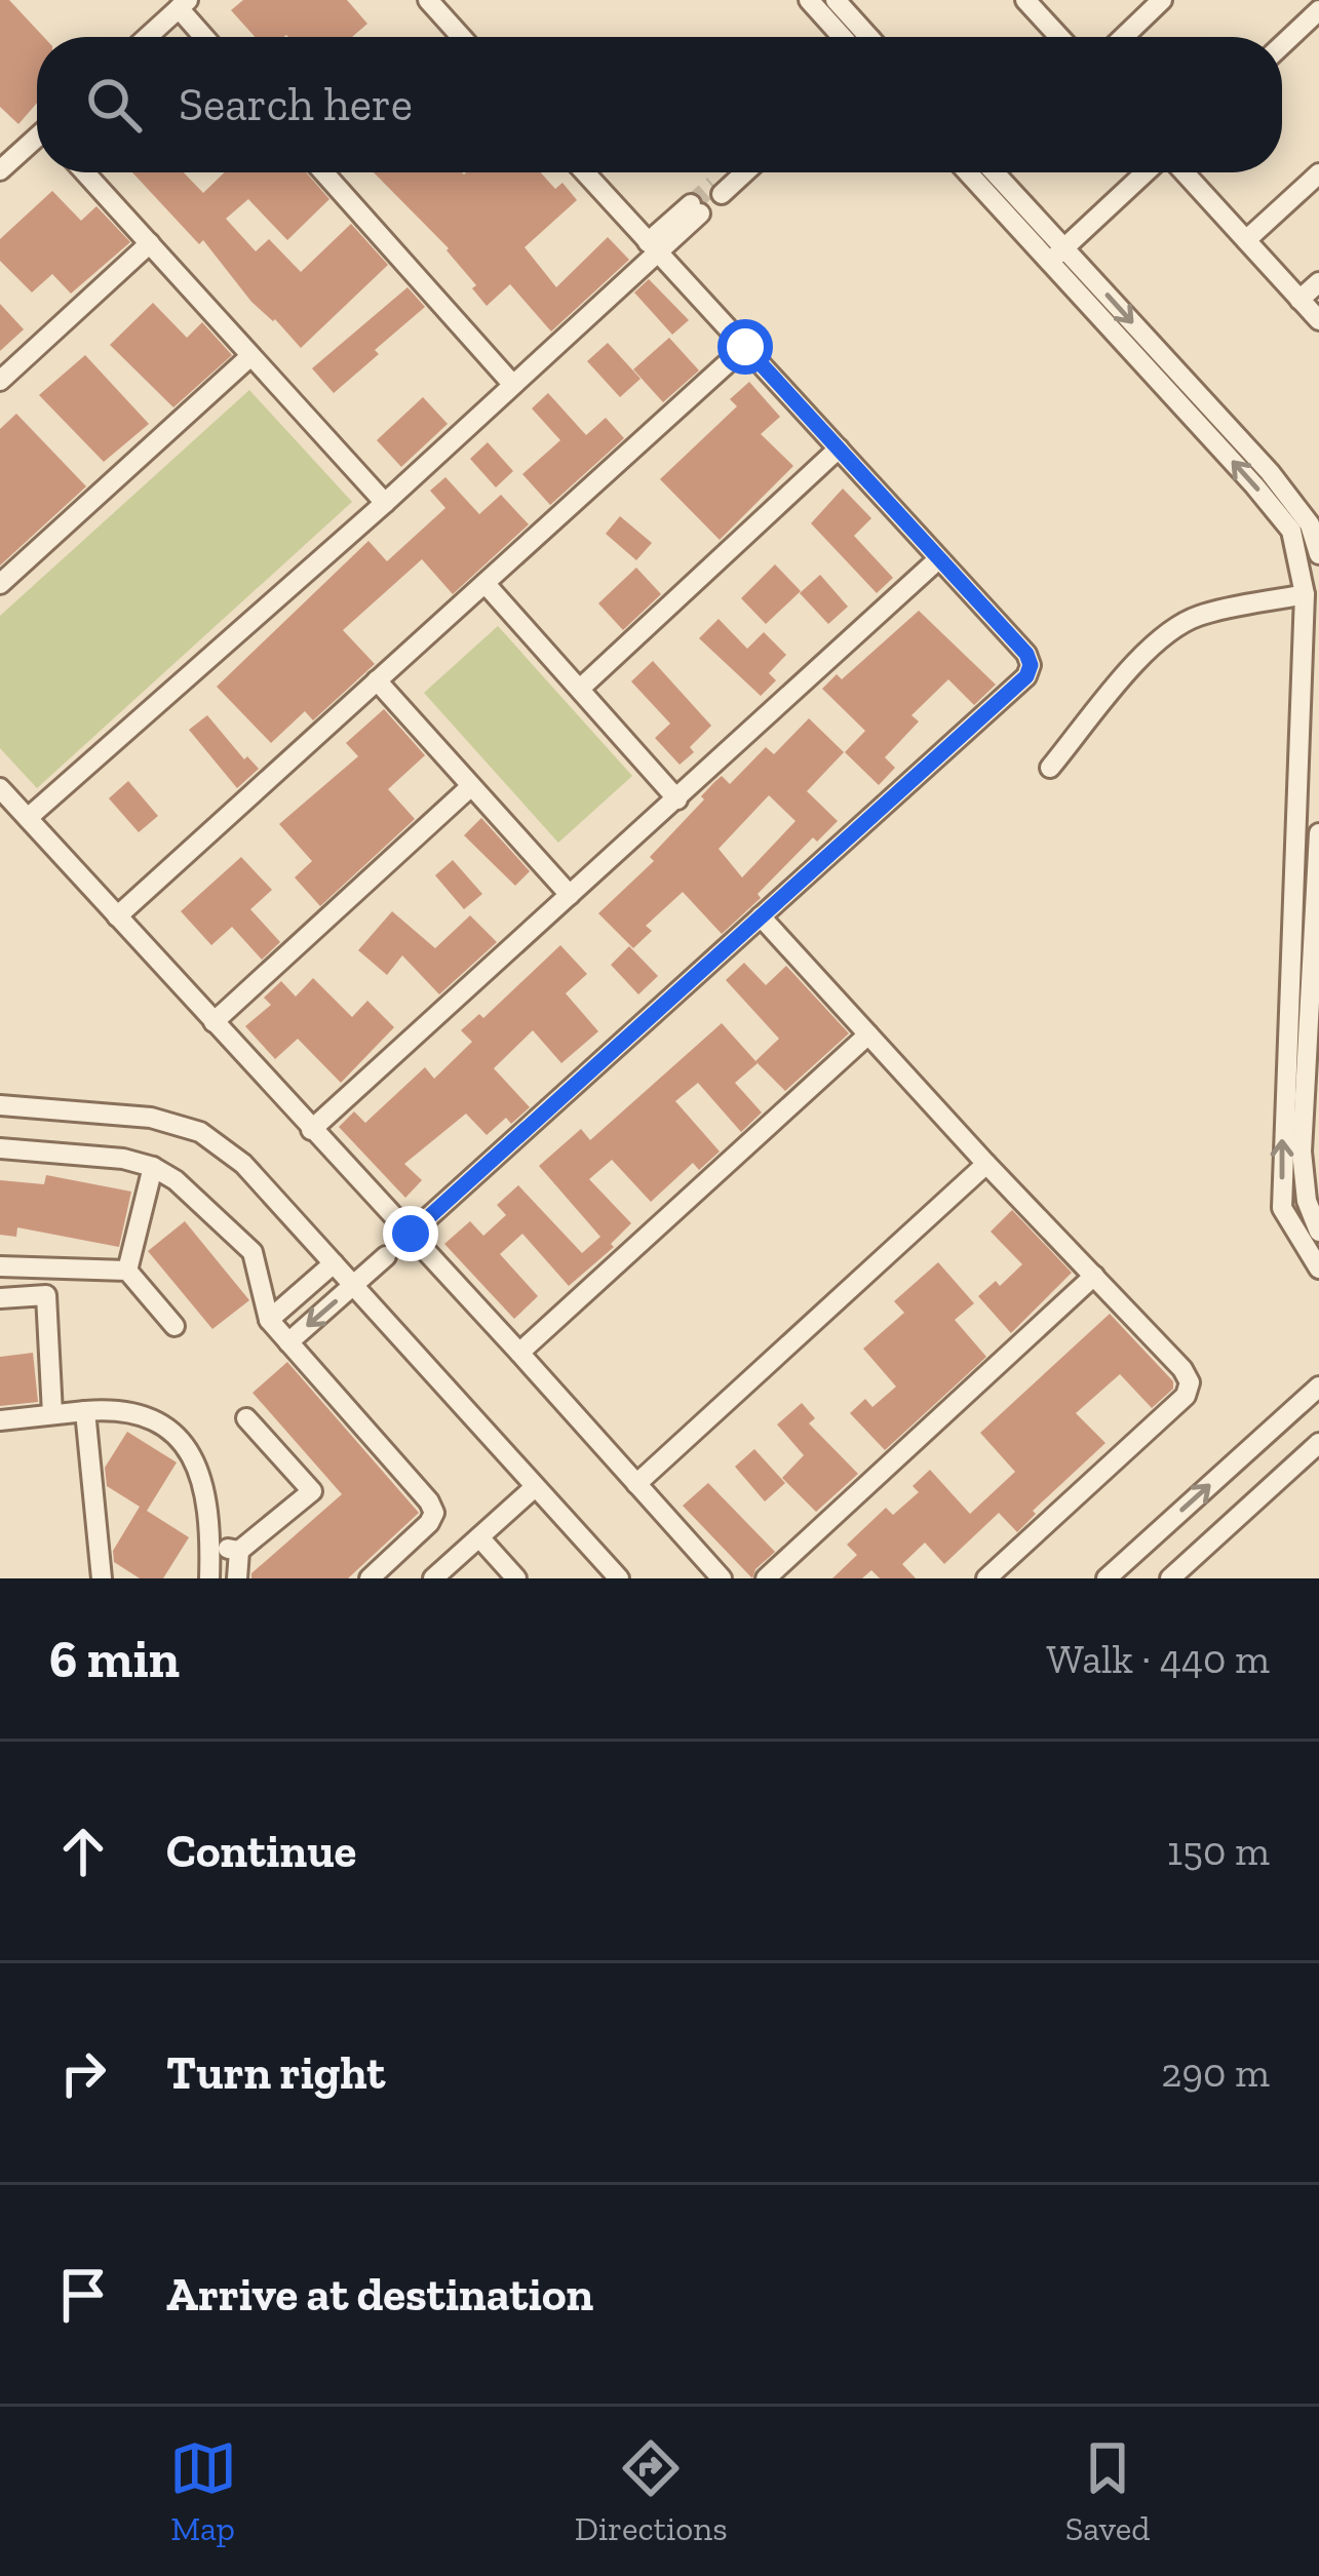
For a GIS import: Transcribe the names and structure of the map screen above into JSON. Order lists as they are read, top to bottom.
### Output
{
  "page": {
    "search": "Search here",
    "heading": ["6 min", "Walk · 440 m"],
    "list": [
      ["Continue", "150 m"],
      ["Turn right", "290 m"],
      "Arrive at destination"
    ],
    "nav": ["Map", "Directions", "Saved"]
  }
}
